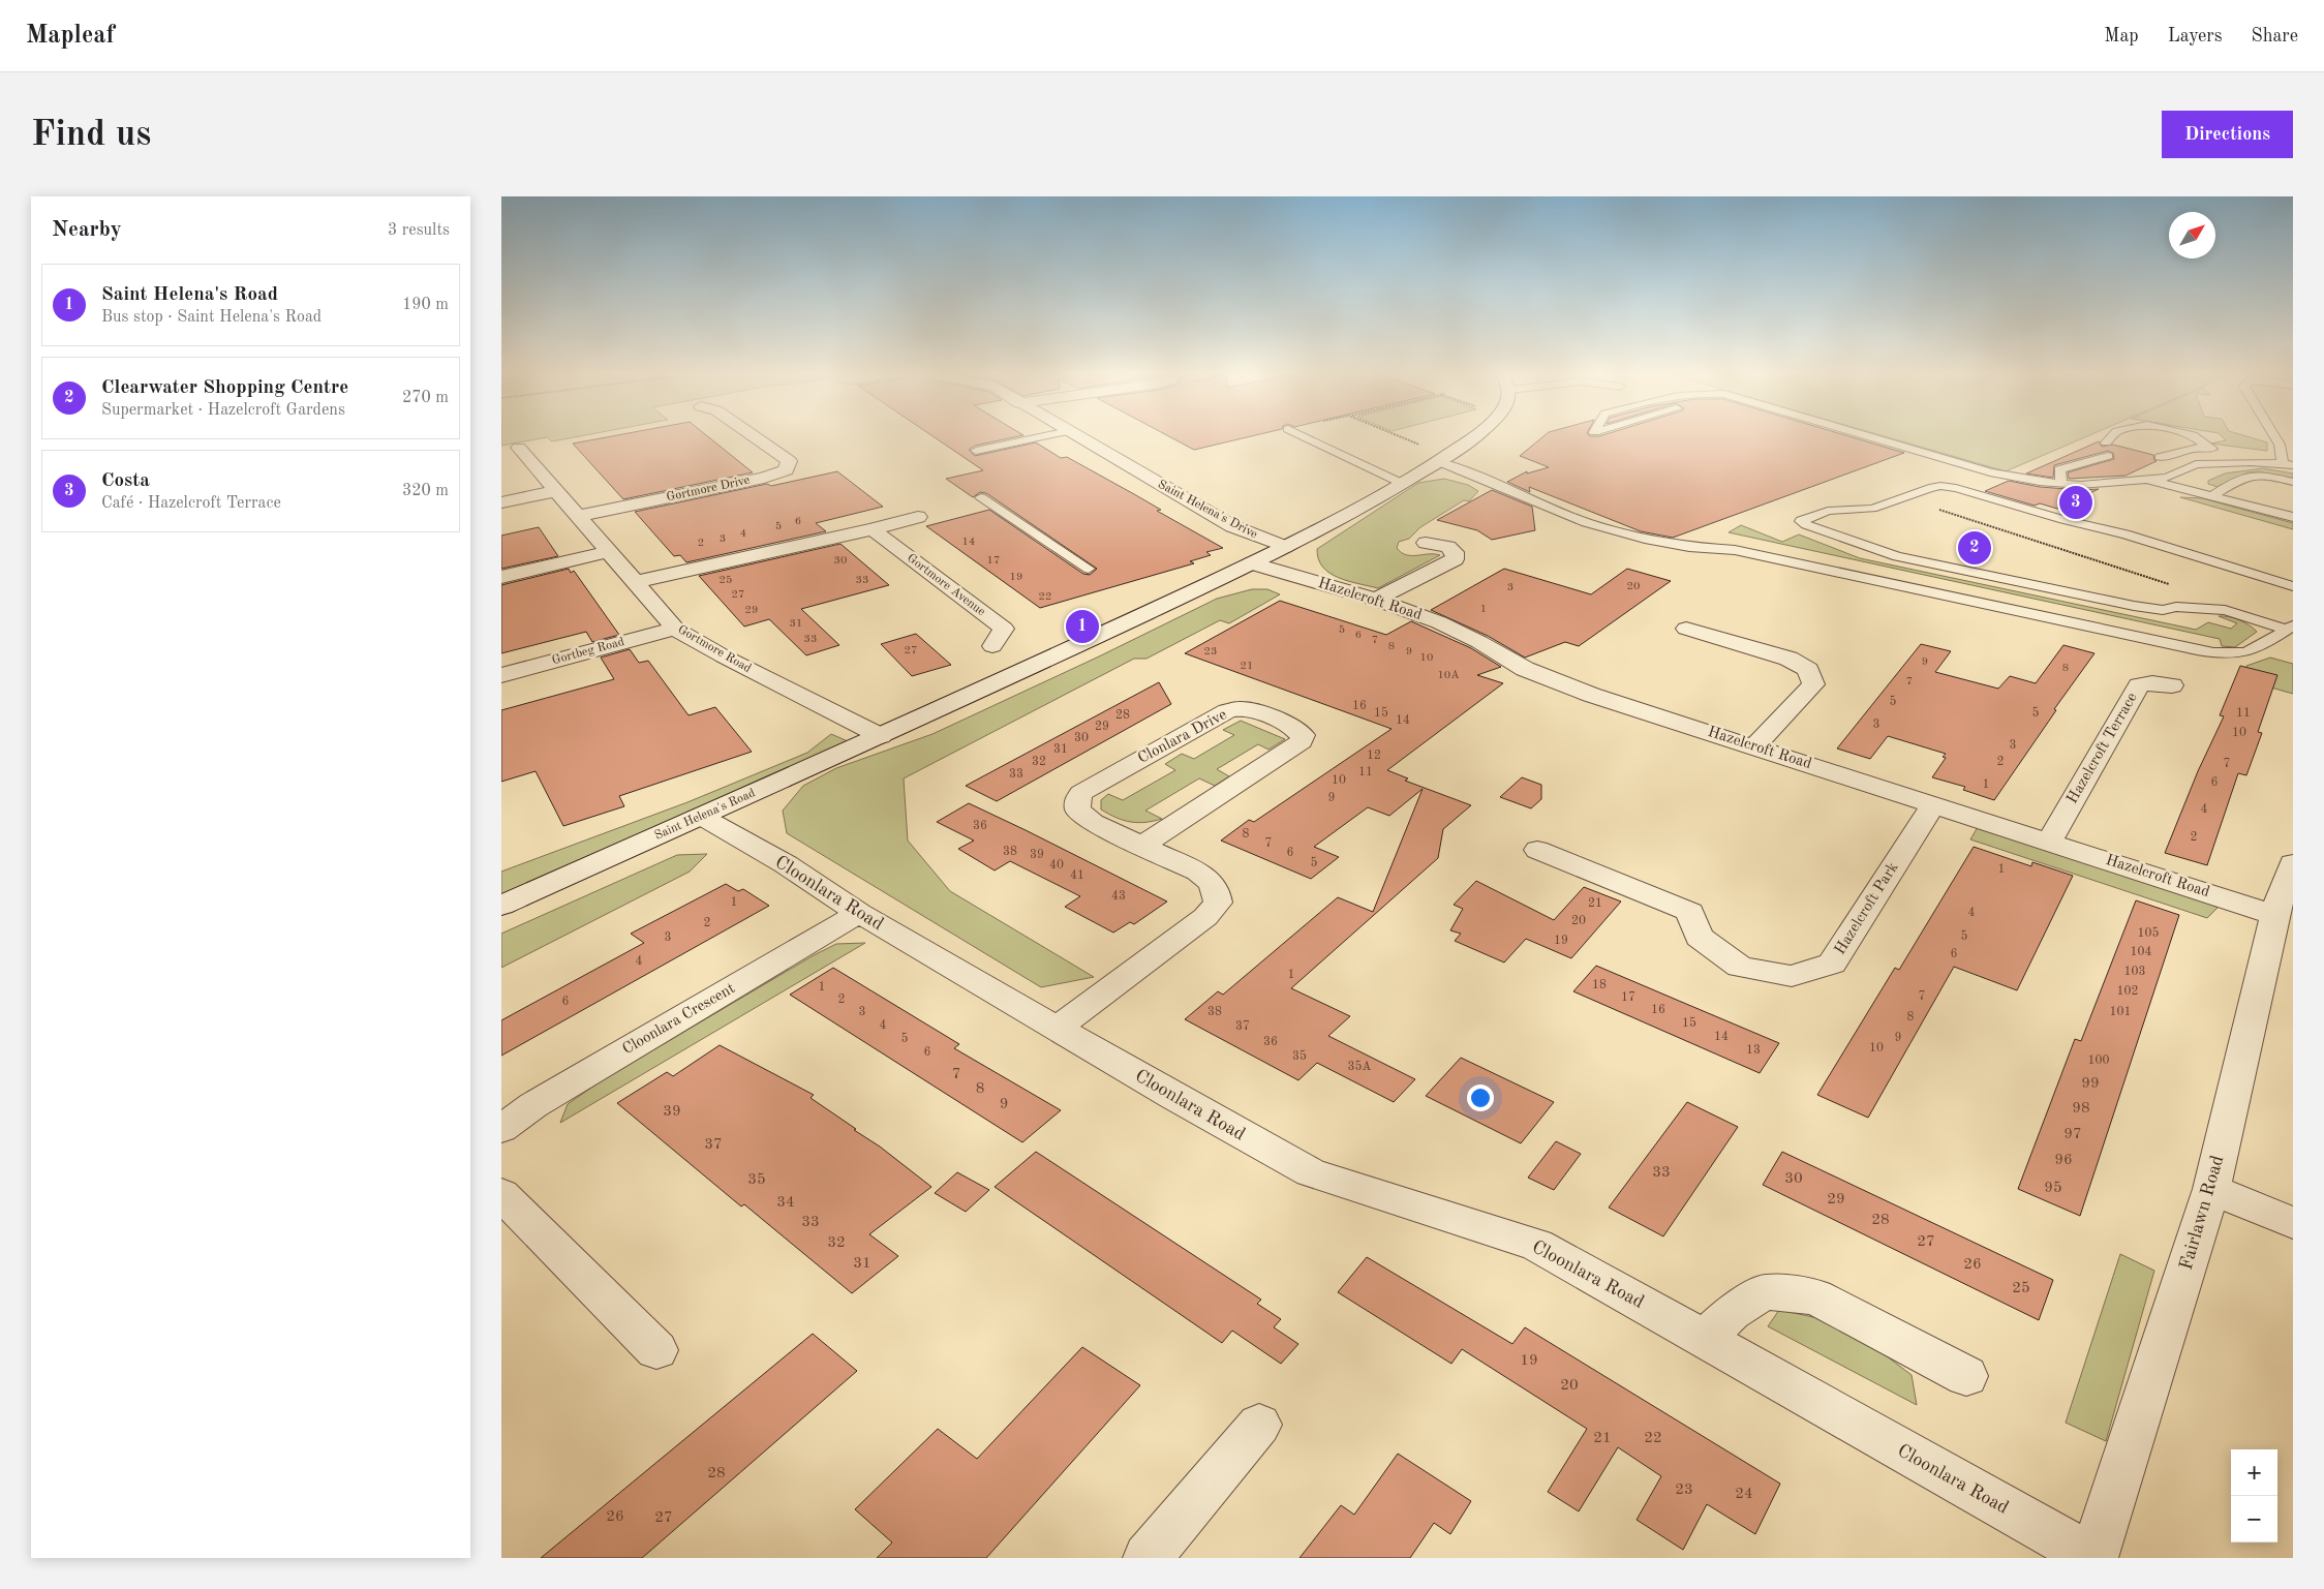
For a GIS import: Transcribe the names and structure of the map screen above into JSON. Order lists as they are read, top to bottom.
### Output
{
  "streets": {
    "street": [
      "Gortmore Drive",
      "Saint Helena's Drive",
      "Gortmore Avenue",
      "Hazelcroft Road",
      "Gortmore Road",
      "Gortbeg Road",
      "Clonlara Drive",
      "Hazelcroft Terrace",
      "Saint Helena's Road",
      "Cloonlara Road",
      "Hazelcroft Park",
      "Cloonlara Crescent",
      "Fairlawn Road"
    ]
  },
  "crossings": [
    ["Gortmore Drive", "Gortmore Road"],
    ["Saint Helena's Drive", "Saint Helena's Road"],
    ["Hazelcroft Road", "Hazelcroft Terrace"],
    ["Hazelcroft Road", "Saint Helena's Road"],
    ["Hazelcroft Road", "Hazelcroft Park"],
    ["Hazelcroft Road", "Fairlawn Road"],
    ["Gortmore Road", "Gortbeg Road"],
    ["Gortmore Road", "Saint Helena's Road"],
    ["Clonlara Drive", "Cloonlara Road"],
    ["Saint Helena's Road", "Cloonlara Road"],
    ["Cloonlara Road", "Cloonlara Crescent"],
    ["Cloonlara Road", "Fairlawn Road"]
  ],
  "house_numbers": [
    "6",
    "5",
    "4",
    "3",
    "14",
    "2",
    "30",
    "17",
    "19",
    "25",
    "33",
    "20",
    "3",
    "27",
    "22",
    "1",
    "29",
    "31",
    "5",
    "6",
    "33",
    "7",
    "8",
    "27",
    "23",
    "9",
    "10",
    "9",
    "21",
    "8",
    "10A",
    "7",
    "5",
    "16",
    "15",
    "5",
    "11",
    "28",
    "14",
    "3",
    "29",
    "10",
    "30",
    "3",
    "31",
    "12",
    "32",
    "2",
    "7",
    "11",
    "33",
    "10",
    "6",
    "1",
    "9",
    "4",
    "36",
    "8",
    "2",
    "7",
    "38",
    "6",
    "39",
    "5",
    "40",
    "1",
    "41",
    "43",
    "1",
    "21",
    "4",
    "20",
    "2",
    "105",
    "5",
    "3",
    "19",
    "104",
    "6",
    "4",
    "103",
    "1",
    "18",
    "1",
    "102",
    "7",
    "17",
    "2",
    "6",
    "16",
    "3",
    "38",
    "101",
    "8",
    "15",
    "4",
    "37",
    "14",
    "9",
    "5",
    "36",
    "10",
    "13",
    "6",
    "35",
    "100",
    "35A",
    "7",
    "99",
    "8",
    "9",
    "98",
    "39",
    "97",
    "37",
    "96",
    "33",
    "30",
    "35",
    "95",
    "29",
    "34",
    "28",
    "33",
    "27",
    "32",
    "31",
    "26",
    "25",
    "19",
    "20",
    "21",
    "22",
    "28",
    "23",
    "24",
    "26",
    "27"
  ],
  "north": "top right",
  "page": {
    "header": "Mapleaf",
    "nav": ["Map", "Layers", "Share"],
    "buttons": "Directions",
    "title": "Find us",
    "heading": ["Nearby", "3 results"],
    "list": [
      {
        "mark": "1",
        "name": "Saint Helena's Road",
        "note": "Bus stop · Saint Helena's Road",
        "value": "190 m"
      },
      {
        "mark": "2",
        "name": "Clearwater Shopping Centre",
        "note": "Supermarket · Hazelcroft Gardens",
        "value": "270 m"
      },
      {
        "mark": "3",
        "name": "Costa",
        "note": "Café · Hazelcroft Terrace",
        "value": "320 m"
      }
    ],
    "pins": ["3", "2", "1"],
    "map_buttons": ["+", "−"]
  }
}
